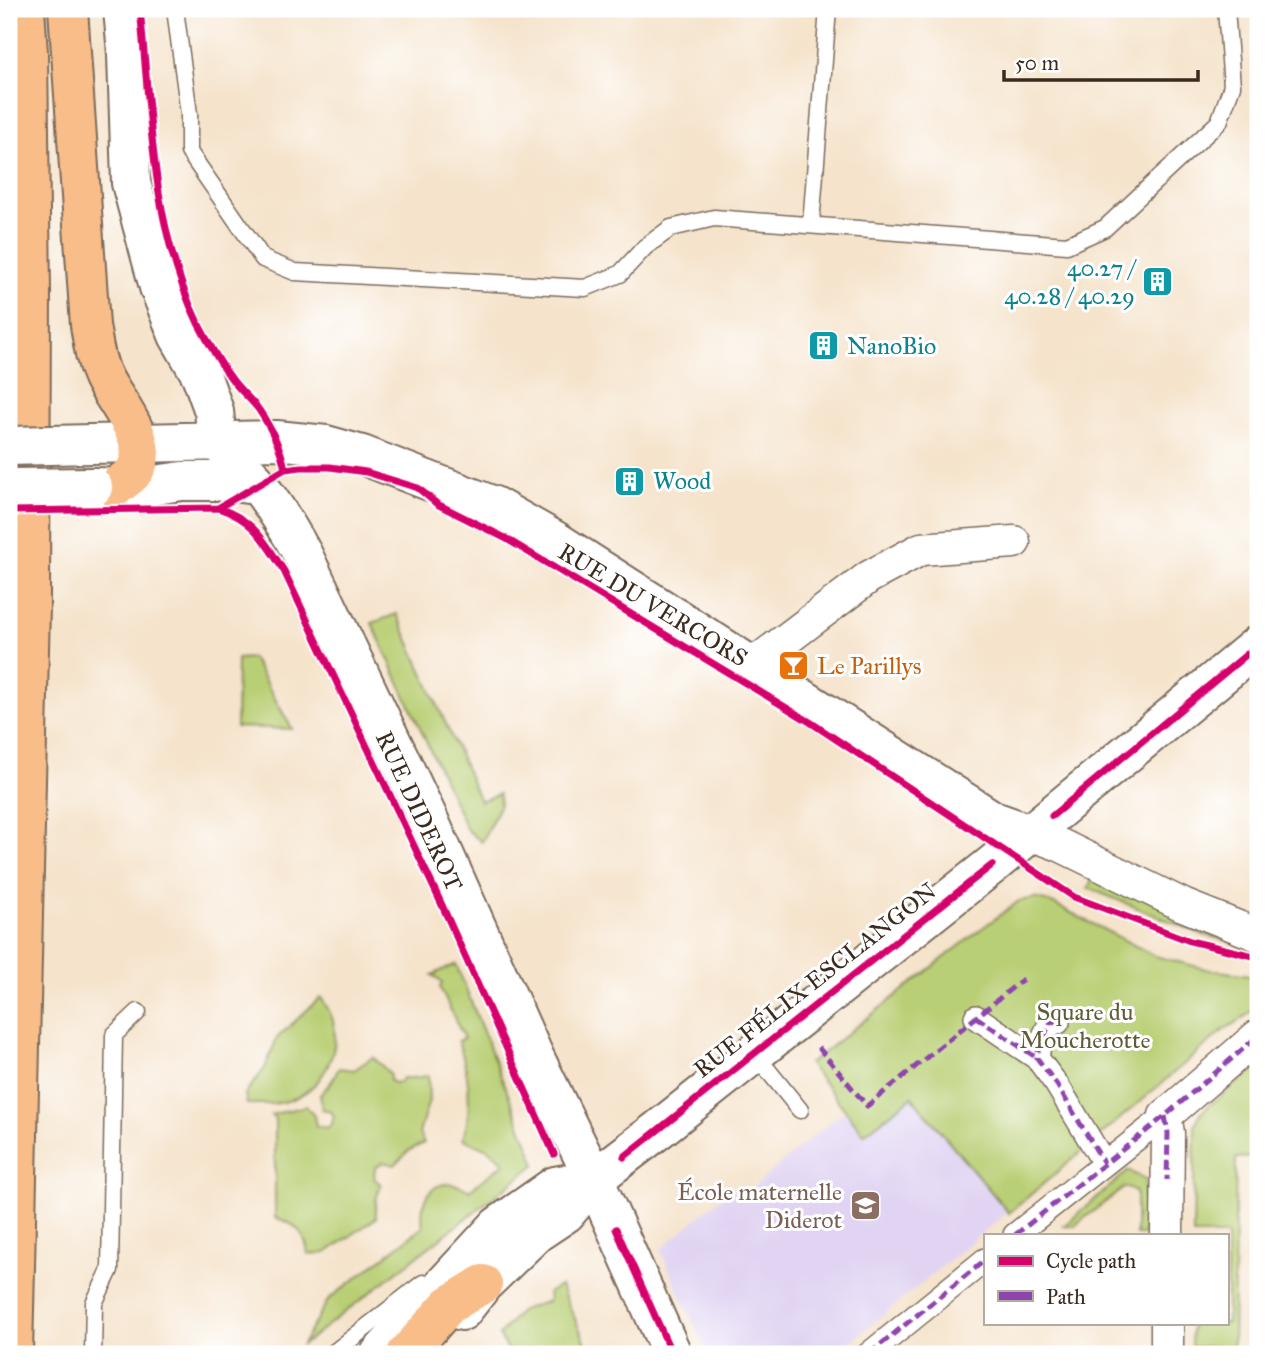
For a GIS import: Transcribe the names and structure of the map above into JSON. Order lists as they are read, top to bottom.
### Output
{
  "streets": {
    "street": ["RUE DU VERCORS", "RUE FÉLIX ESCLANGON"],
    "cycle path": ["RUE DIDEROT"]
  },
  "crossings": [
    ["RUE DU VERCORS", "RUE FÉLIX ESCLANGON"]
  ],
  "parks": ["Square du Moucherotte"],
  "places": {
    "building": ["40.27 / 40.28 / 40.29", "NanoBio", "Wood"],
    "bar": ["Le Parillys"],
    "school or university": ["École maternelle Diderot"]
  },
  "legend": ["Cycle path", "Path"],
  "scale_bar": "50 m"
}
